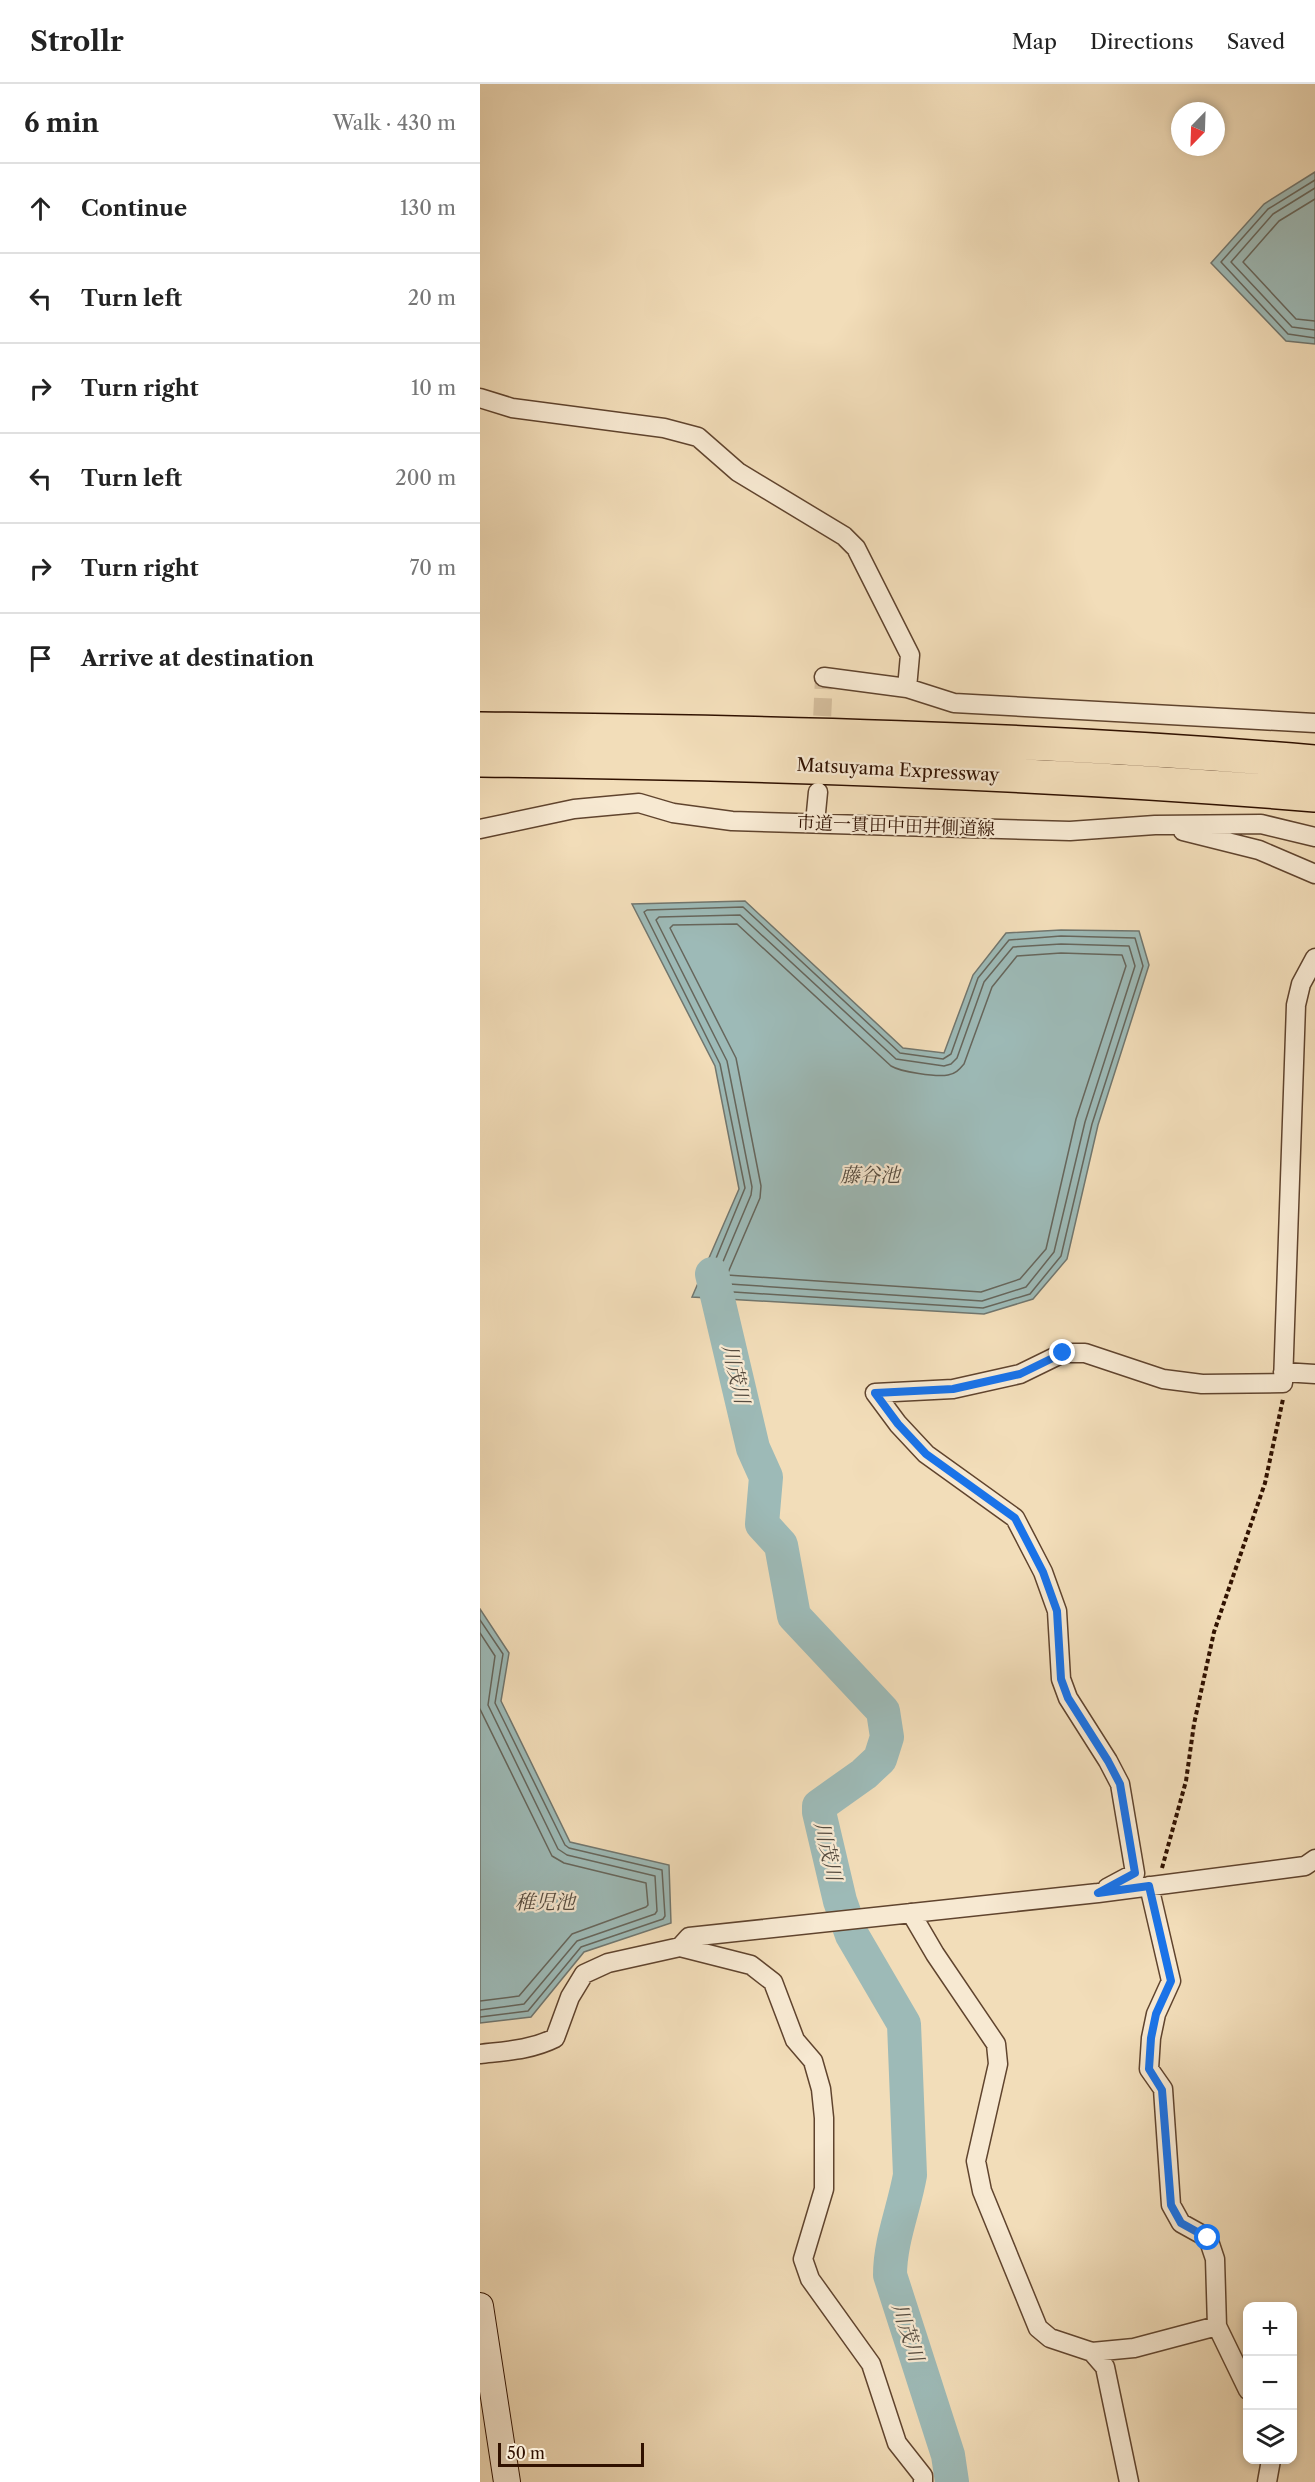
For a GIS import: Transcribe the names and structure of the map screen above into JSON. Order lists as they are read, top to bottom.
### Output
{
  "streets": {
    "highway": ["Matsuyama Expressway"],
    "street": ["市道一貫田中田井側道線"]
  },
  "water": ["藤谷池", "川茂川", "稚児池"],
  "scale_bar": "50 m",
  "north": "bottom left",
  "page": {
    "header": "Strollr",
    "nav": ["Map", "Directions", "Saved"],
    "heading": ["6 min", "Walk · 430 m"],
    "list": [
      ["Continue", "130 m"],
      ["Turn left", "20 m"],
      ["Turn right", "10 m"],
      ["Turn left", "200 m"],
      ["Turn right", "70 m"],
      "Arrive at destination"
    ],
    "map_buttons": ["+", "−"],
    "scale": "50 m"
  }
}
